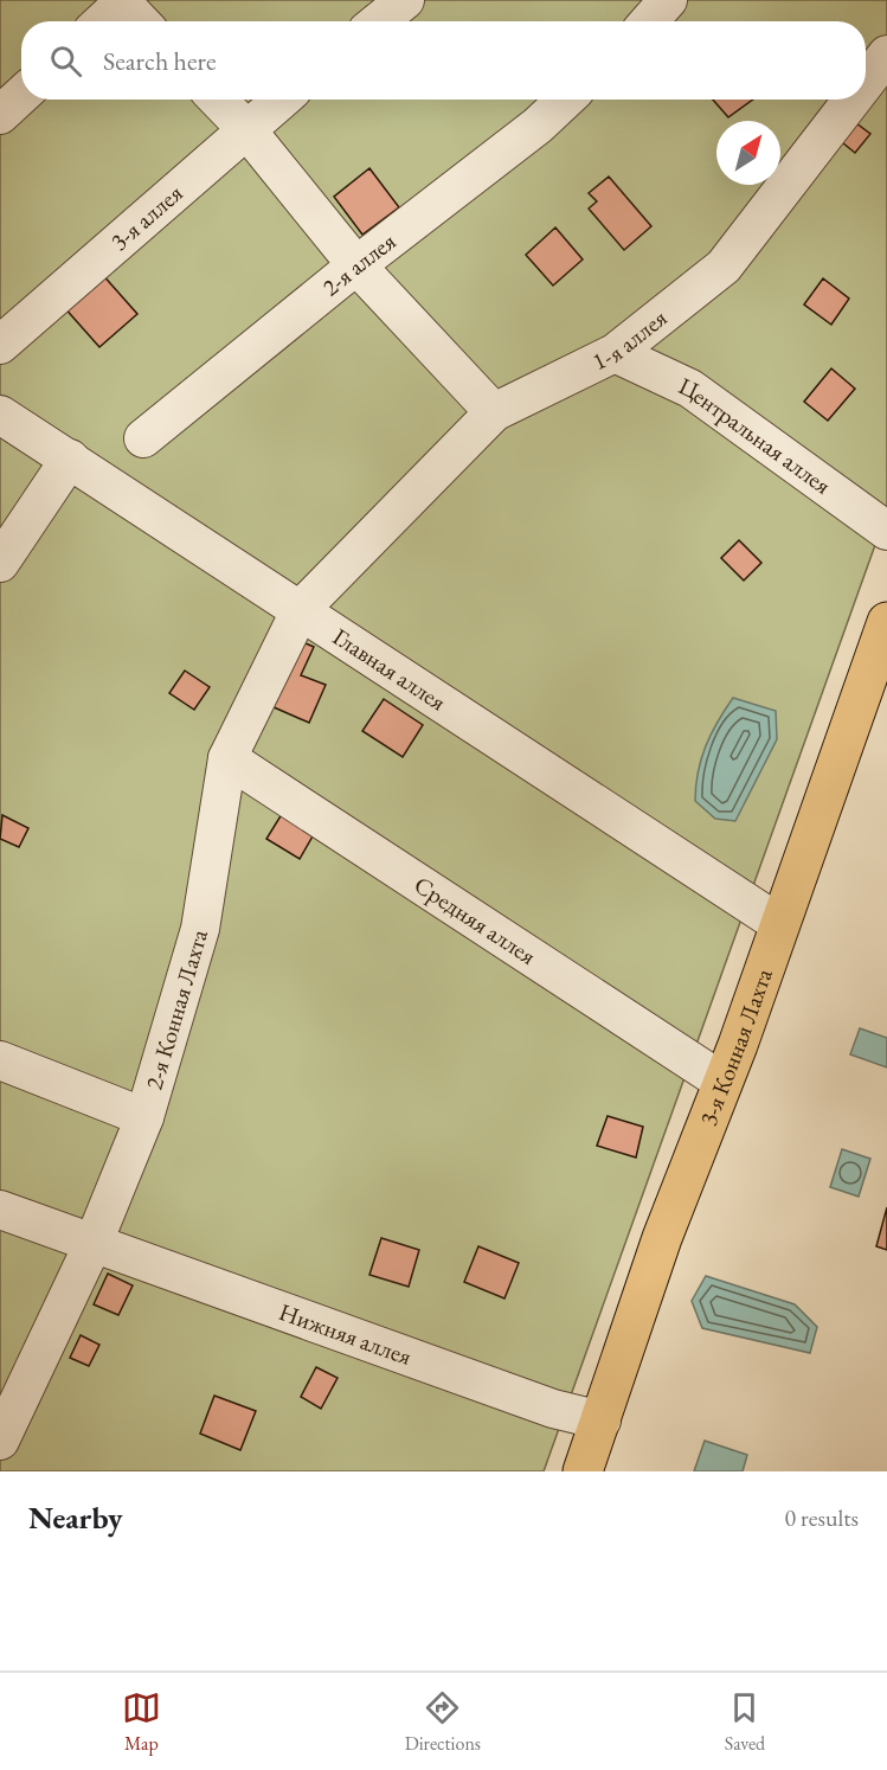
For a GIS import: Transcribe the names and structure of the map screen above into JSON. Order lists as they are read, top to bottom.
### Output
{
  "streets": {
    "main road": ["3-я Конная Лахта"],
    "street": [
      "3-я аллея",
      "2-я аллея",
      "1-я аллея",
      "Центральная аллея",
      "Главная аллея",
      "Средняя аллея",
      "2-я Конная Лахта",
      "Нижняя аллея"
    ]
  },
  "crossings": [
    ["1-я аллея", "Центральная аллея"],
    ["1-я аллея", "2-я Конная Лахта"],
    ["Главная аллея", "2-я Конная Лахта"],
    ["Главная аллея", "3-я Конная Лахта"],
    ["Средняя аллея", "2-я Конная Лахта"],
    ["Средняя аллея", "3-я Конная Лахта"],
    ["2-я Конная Лахта", "Нижняя аллея"],
    ["3-я Конная Лахта", "Нижняя аллея"]
  ],
  "north": "top right",
  "page": {
    "search": "Search here",
    "heading": ["Nearby", "0 results"],
    "nav": ["Map", "Directions", "Saved"]
  }
}
